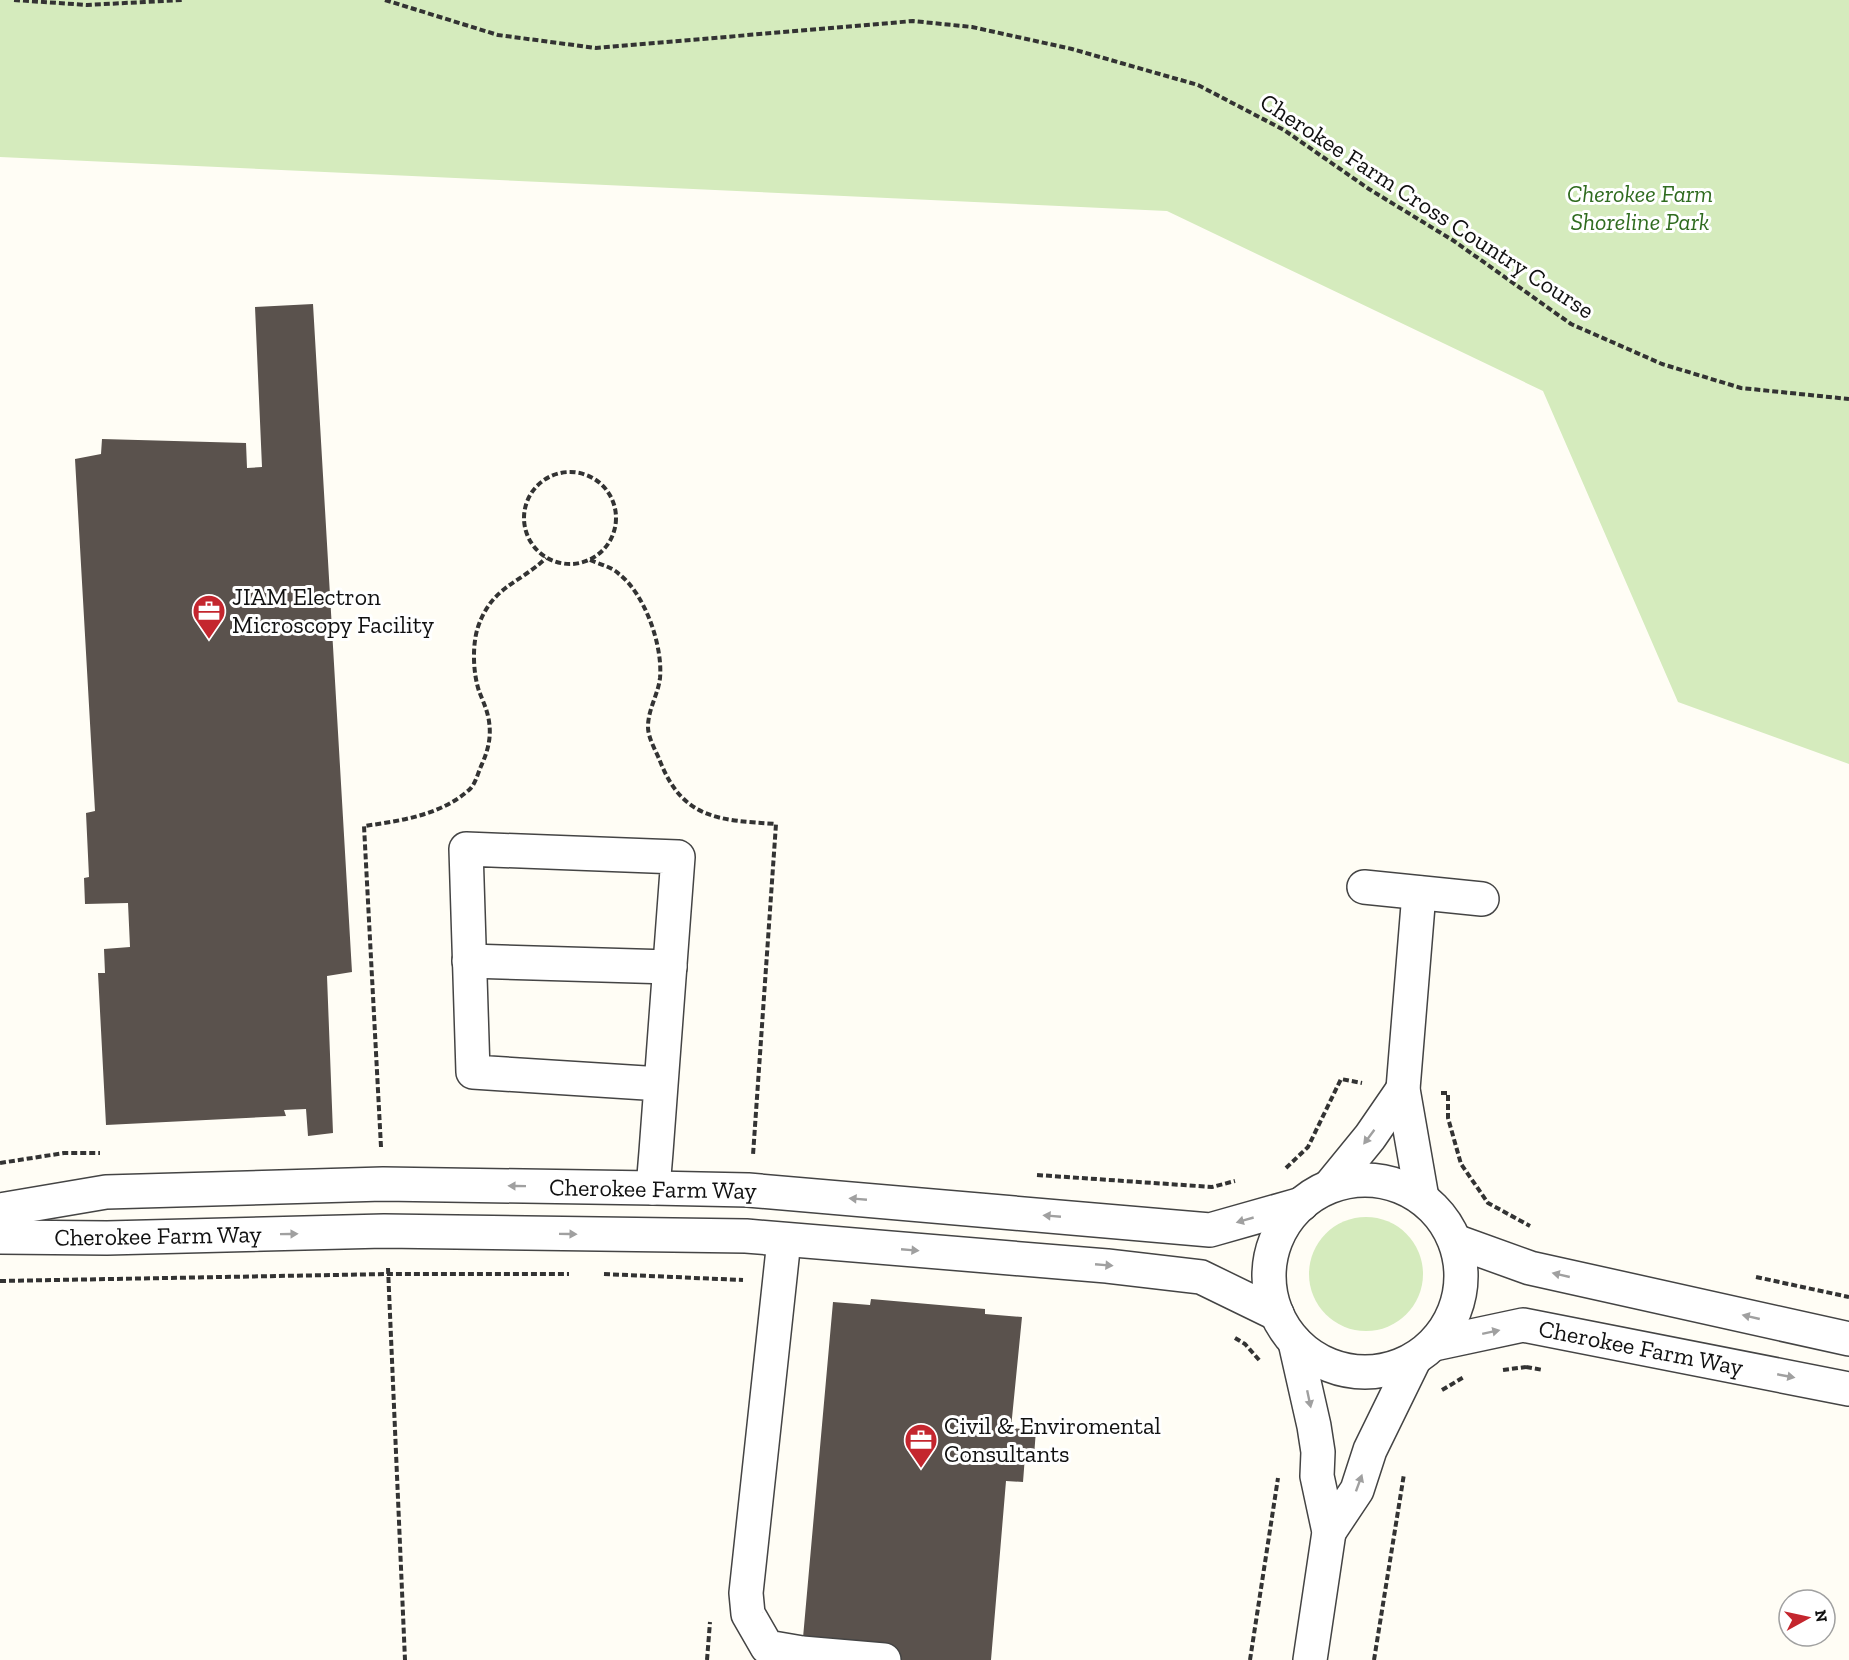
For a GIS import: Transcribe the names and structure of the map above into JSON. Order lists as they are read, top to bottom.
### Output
{
  "streets": {
    "street": ["Cherokee Farm Way"],
    "path": ["Cherokee Farm Cross Country Course"]
  },
  "parks": ["Cherokee Farm Shoreline Park"],
  "places": {
    "office": ["JIAM Electron Microscopy Facility", "Civil & Enviromental Consultants"]
  },
  "north": "right"
}
